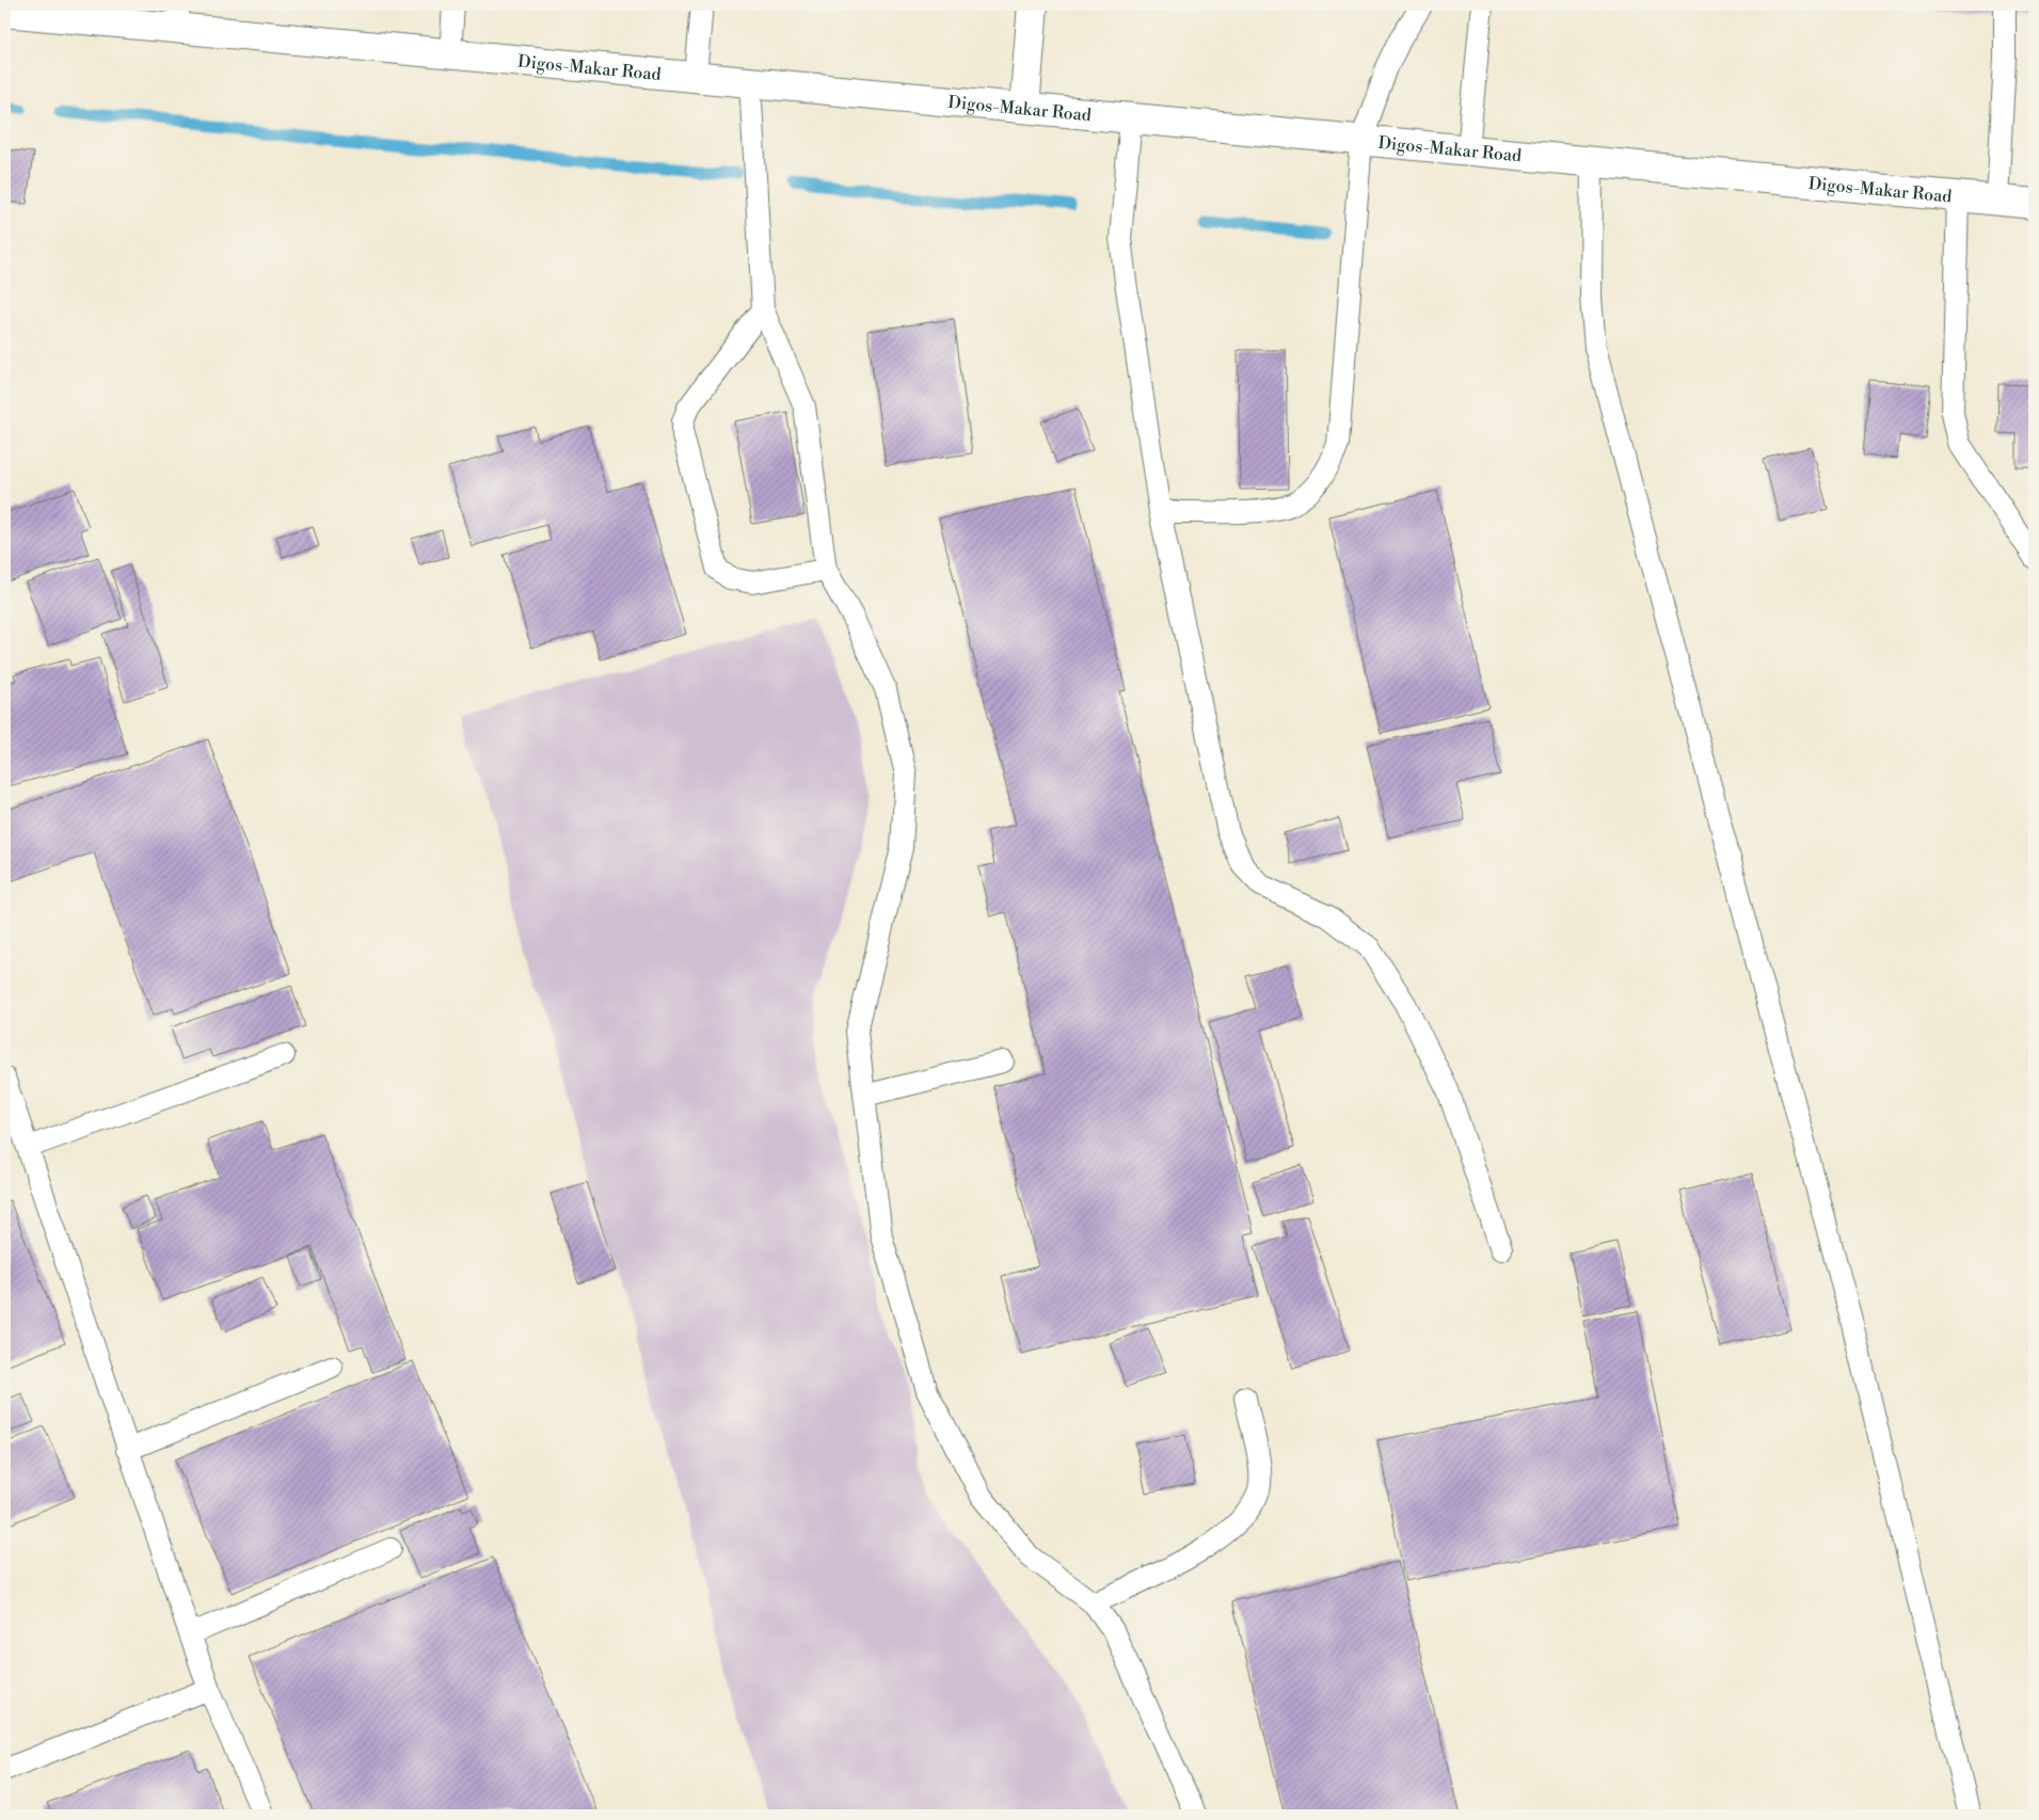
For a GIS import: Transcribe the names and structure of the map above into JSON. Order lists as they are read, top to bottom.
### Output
{
  "streets": {
    "main road": ["Digos-Makar Road"]
  }
}
